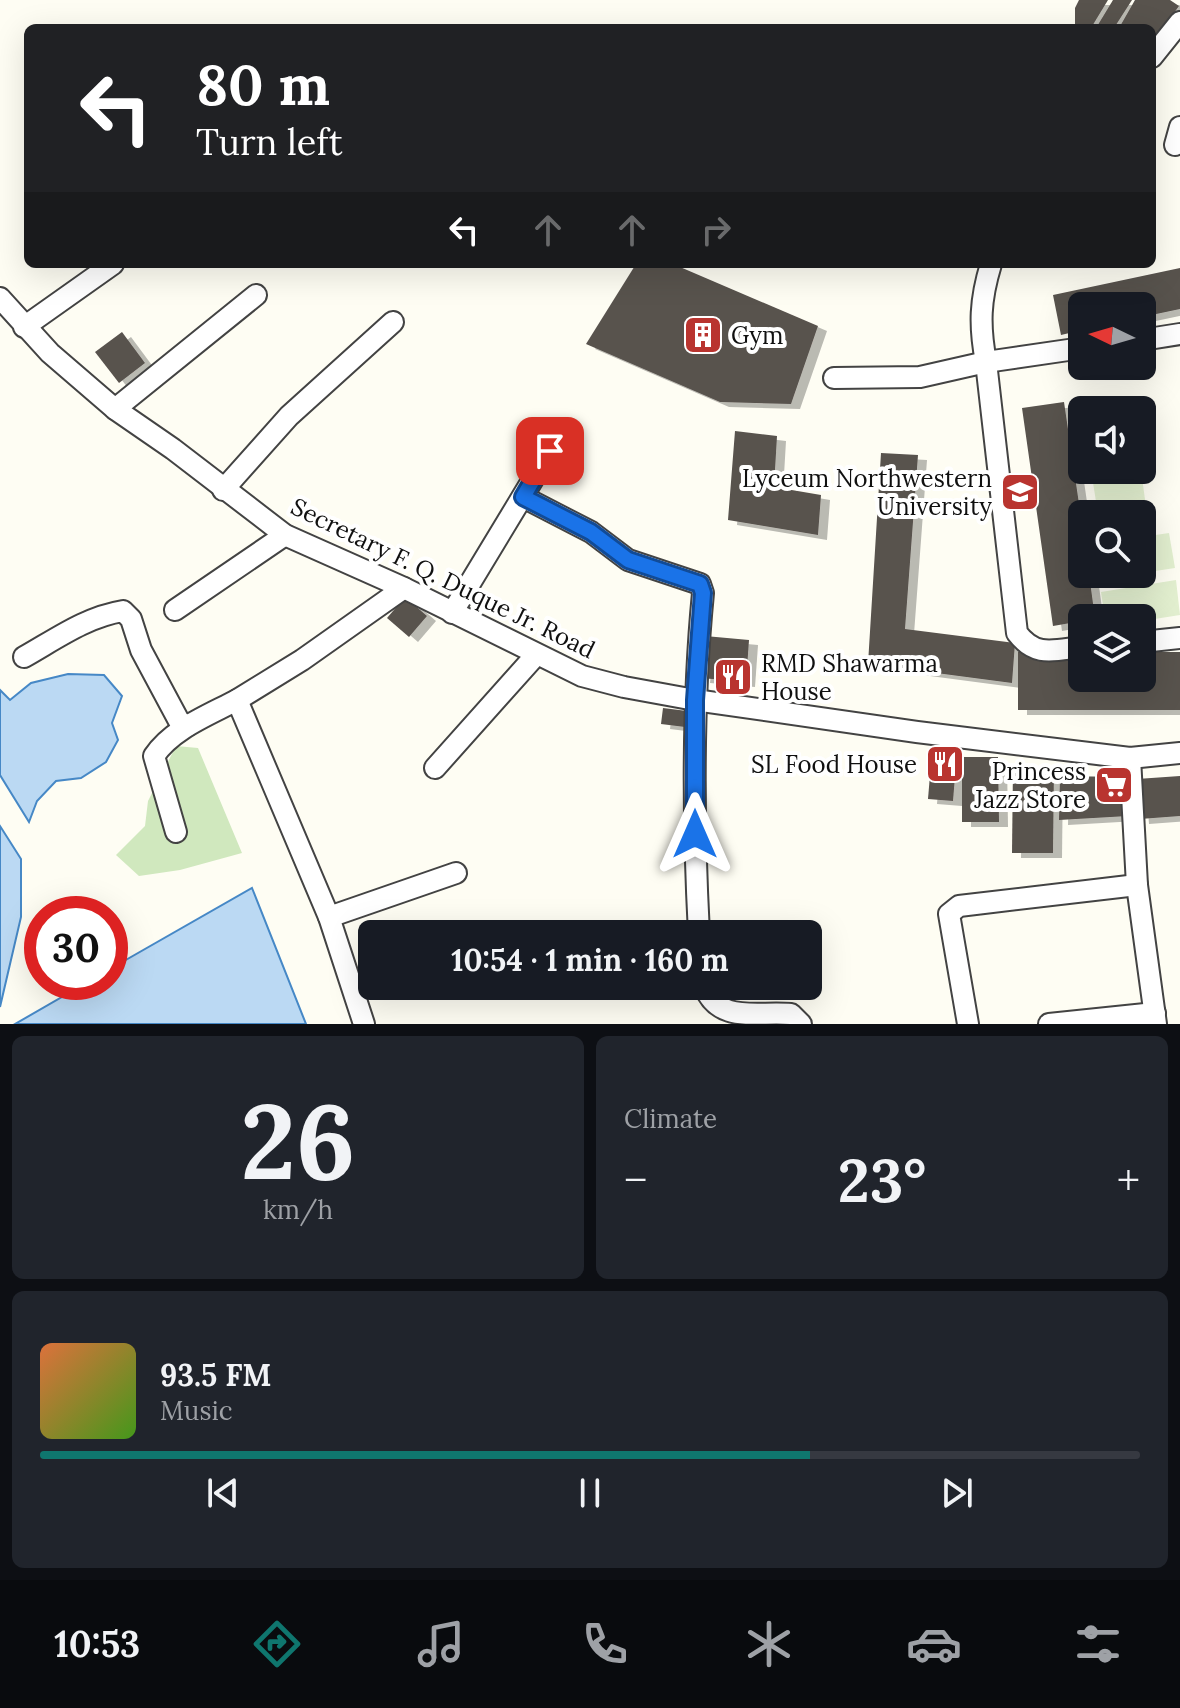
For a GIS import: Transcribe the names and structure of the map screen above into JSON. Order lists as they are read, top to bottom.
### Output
{
  "streets": {
    "street": ["Secretary F. Q. Duque Jr. Road"]
  },
  "places": {
    "building": ["Gym"],
    "school or university": ["Lyceum Northwestern University"],
    "restaurant": ["RMD Shawarma House", "SL Food House"],
    "supermarket": ["Princess Jazz Store"]
  },
  "north": "left",
  "page": {
    "turn": ["80 m", "Turn left"],
    "limit": "30",
    "trip": "10:54 · 1 min · 160 m",
    "tile": [
      ["26", "km/h"],
      "Climate"
    ],
    "heat": ["−", "23°", "+"],
    "song": ["93.5 FM", "Music"],
    "tabs": "10:53"
  }
}
